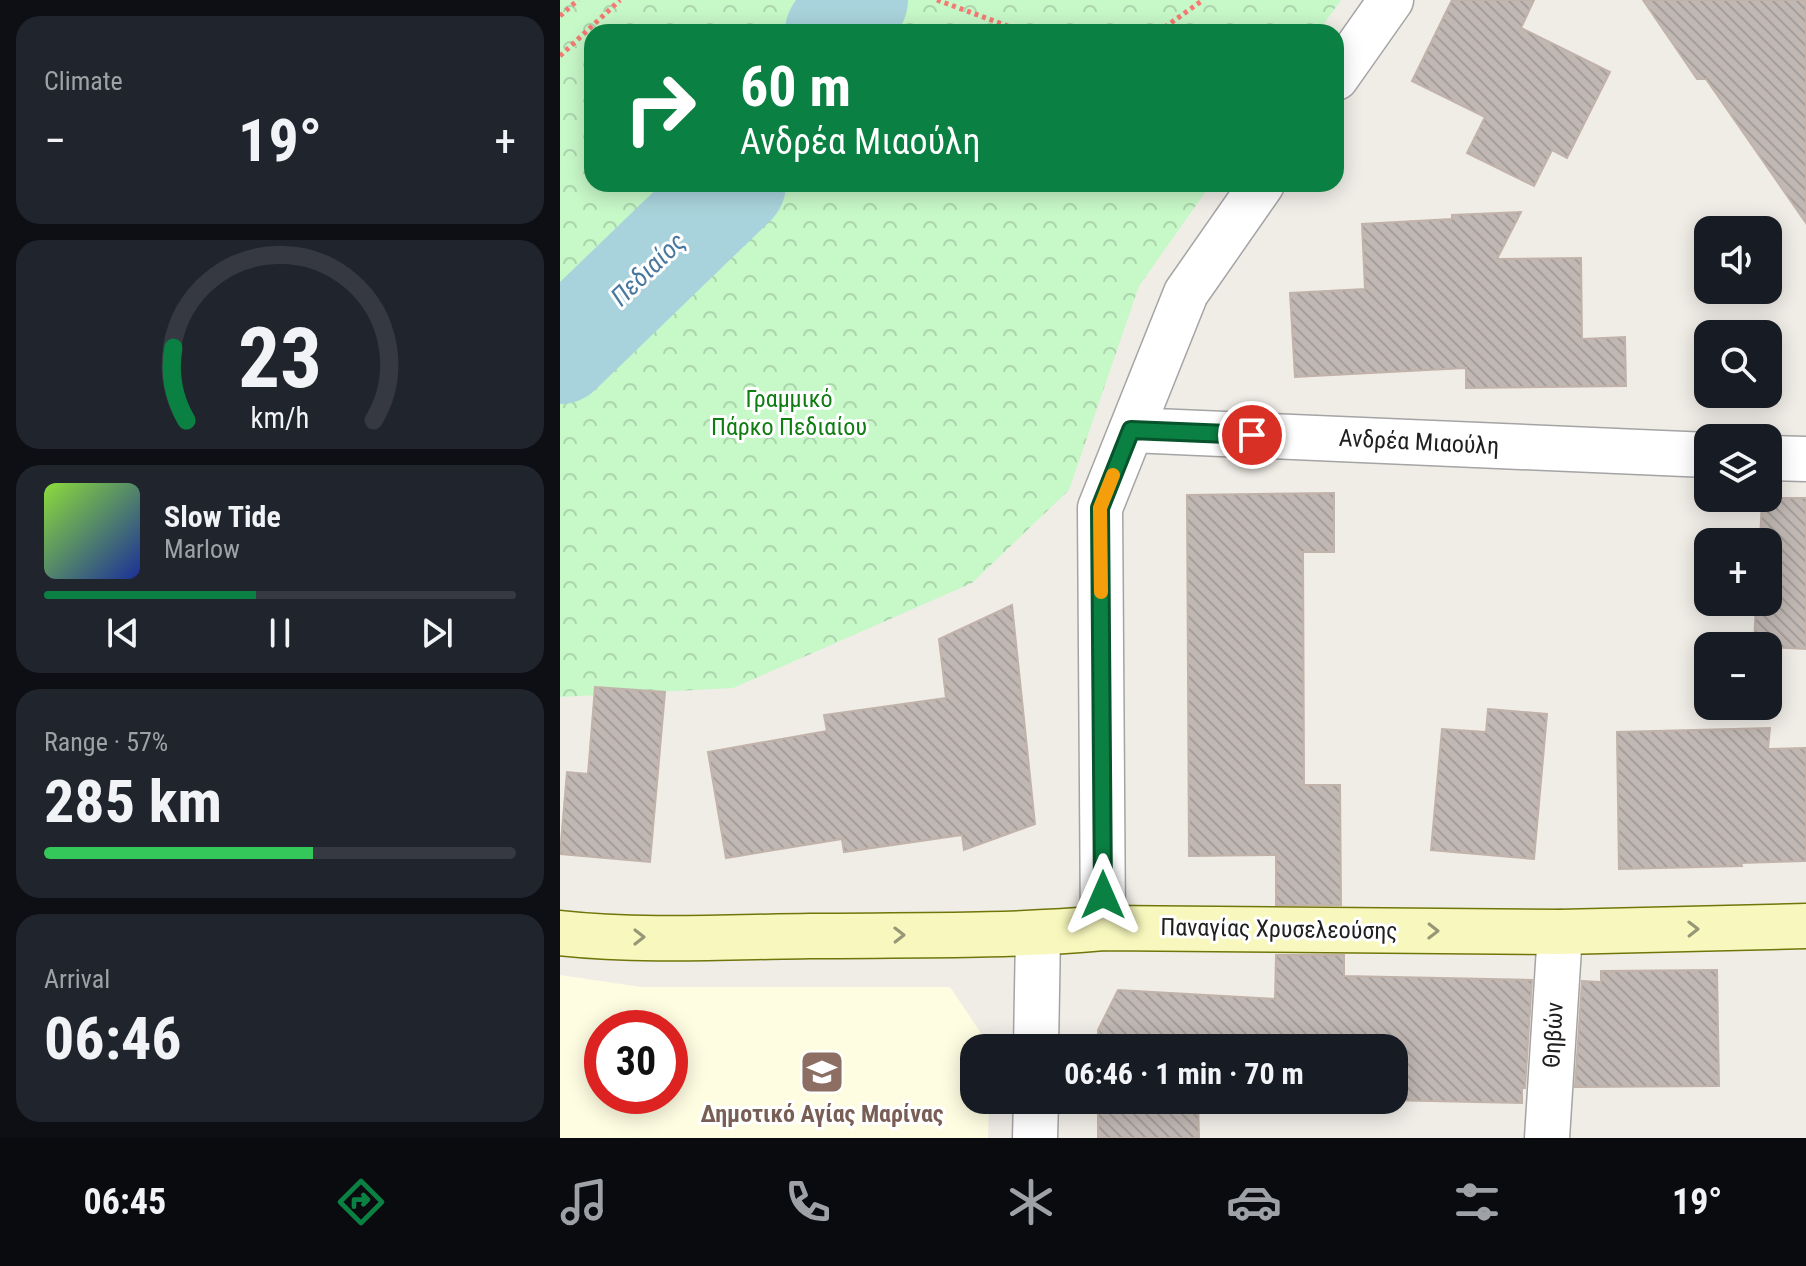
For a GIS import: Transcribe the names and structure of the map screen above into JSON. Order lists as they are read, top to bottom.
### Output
{
  "streets": {
    "street": ["Ανδρέα Μιαούλη", "Παναγίας Χρυσελεούσης", "Θηβών"]
  },
  "crossings": [
    ["Παναγίας Χρυσελεούσης", "Θηβών"]
  ],
  "one_way": ["Παναγίας Χρυσελεούσης"],
  "water": ["Πεδιαίος"],
  "parks": ["Γραμμικό Πάρκο Πεδιαίου"],
  "places": {
    "school or university": ["Δημοτικό Αγίας Μαρίνας"]
  },
  "page": {
    "tile": [
      "Climate",
      ["Range · 57%", "285 km"],
      ["Arrival", "06:46"]
    ],
    "turn": ["60 m", "Ανδρέα Μιαούλη"],
    "heat": ["−", "19°", "+"],
    "map_buttons": ["+", "−"],
    "song": ["Slow Tide", "Marlow"],
    "limit": "30",
    "trip": "06:46 · 1 min · 70 m",
    "tabs": ["06:45", "19°"],
    "gauge": ["23", "km/h"]
  }
}
